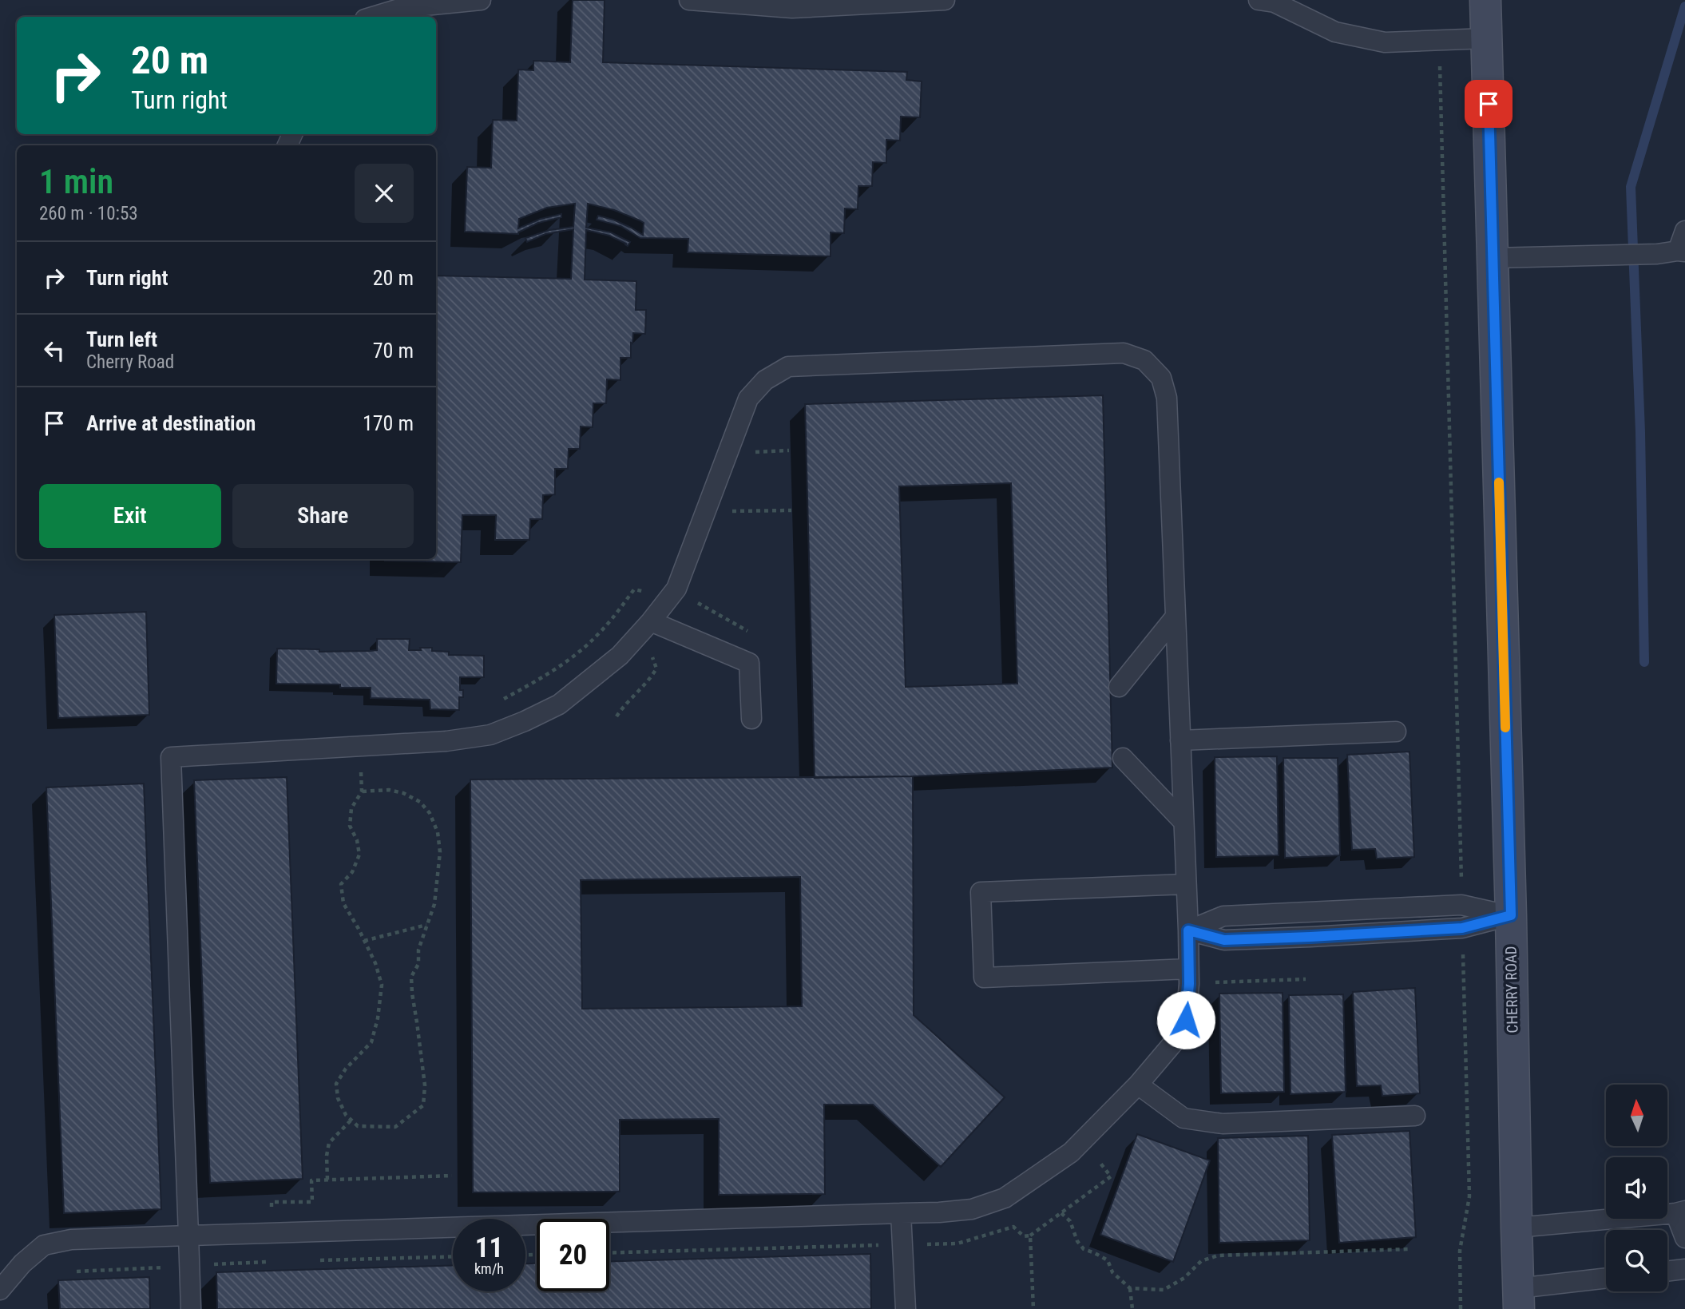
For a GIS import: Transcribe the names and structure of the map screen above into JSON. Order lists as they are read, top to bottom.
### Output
{
  "streets": {
    "main road": ["CHERRY ROAD"]
  },
  "north": "top",
  "page": {
    "turn": ["20 m", "Turn right"],
    "heading": ["1 min", "260 m · 10:53"],
    "list": [
      {
        "name": "Turn right",
        "value": "20 m"
      },
      {
        "name": "Turn left",
        "note": "Cherry Road",
        "value": "70 m"
      },
      {
        "name": "Arrive at destination",
        "value": "170 m"
      }
    ],
    "buttons": ["Exit", "Share"],
    "speed": "11 km/h",
    "limit": "20"
  }
}
